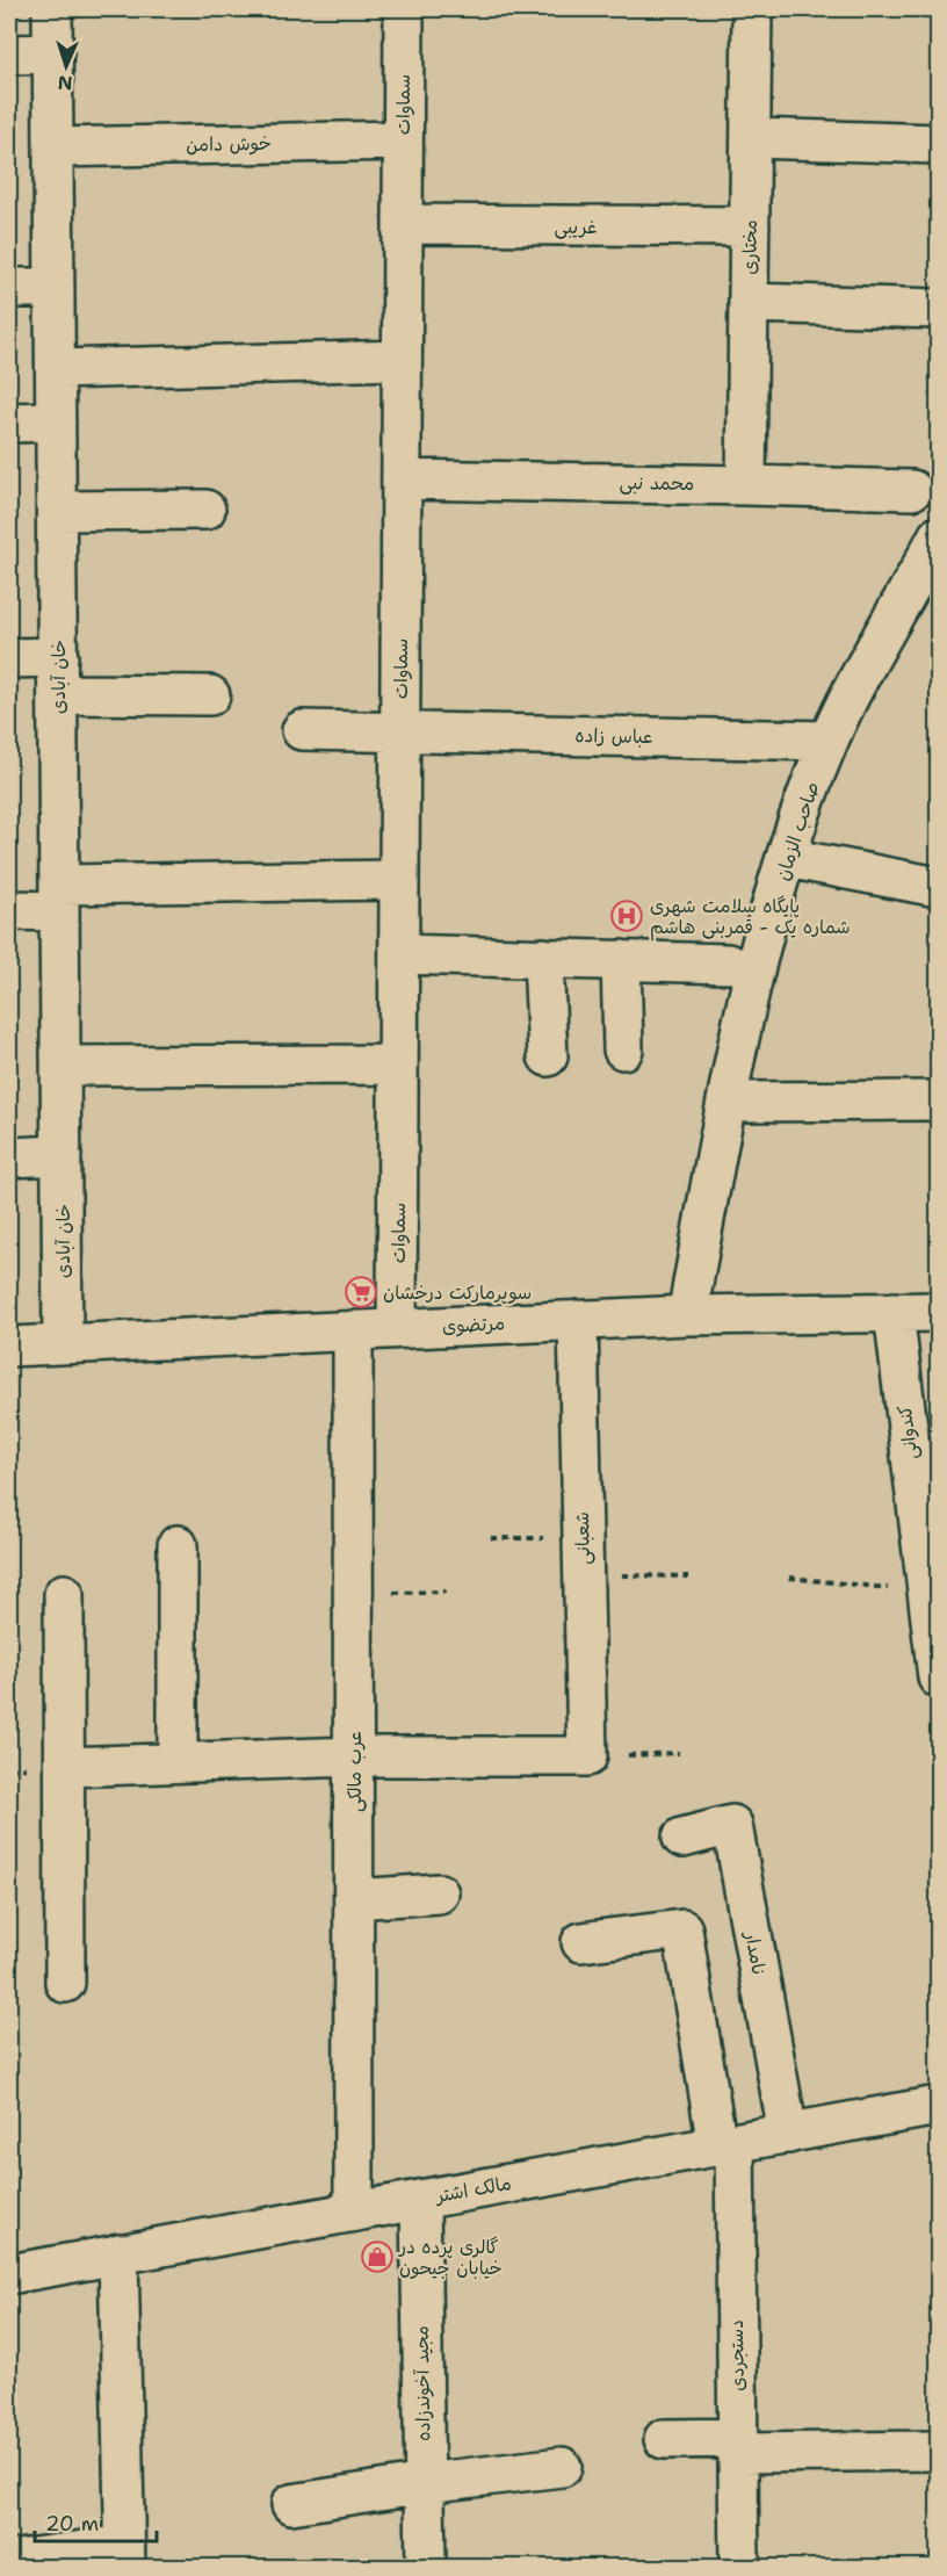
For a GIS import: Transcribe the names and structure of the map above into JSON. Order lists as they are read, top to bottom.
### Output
{
  "streets": {
    "street": [
      "سماوات",
      "خوش دامن",
      "غریبی",
      "مختاری",
      "محمد نبی",
      "خان آبادی",
      "عباس زاده",
      "صاحب الزمان",
      "مرتضوی",
      "کندوانی",
      "شعبانی",
      "عرب مالکی",
      "نامدار",
      "مالک اشتر",
      "دستجردی",
      "مجید آخوندزاده"
    ]
  },
  "crossings": [
    ["سماوات", "خوش دامن"],
    ["سماوات", "غریبی"],
    ["سماوات", "محمد نبی"],
    ["سماوات", "عباس زاده"],
    ["سماوات", "مرتضوی"],
    ["خوش دامن", "خان آبادی"],
    ["غریبی", "مختاری"],
    ["مختاری", "محمد نبی"],
    ["خان آبادی", "مرتضوی"],
    ["عباس زاده", "صاحب الزمان"],
    ["صاحب الزمان", "مرتضوی"],
    ["مرتضوی", "کندوانی"],
    ["مرتضوی", "شعبانی"],
    ["مرتضوی", "عرب مالکی"],
    ["عرب مالکی", "مالک اشتر"],
    ["نامدار", "مالک اشتر"],
    ["مالک اشتر", "دستجردی"],
    ["مالک اشتر", "مجید آخوندزاده"]
  ],
  "places": {
    "hospital": ["پایگاه سلامت شهری شماره یک - قمربنی هاشم"],
    "supermarket": ["سوپرمارکت درخشان"],
    "shop": ["گالری پرده در خیابان جیحون"]
  },
  "scale_bar": "20 m",
  "north": "bottom"
}
